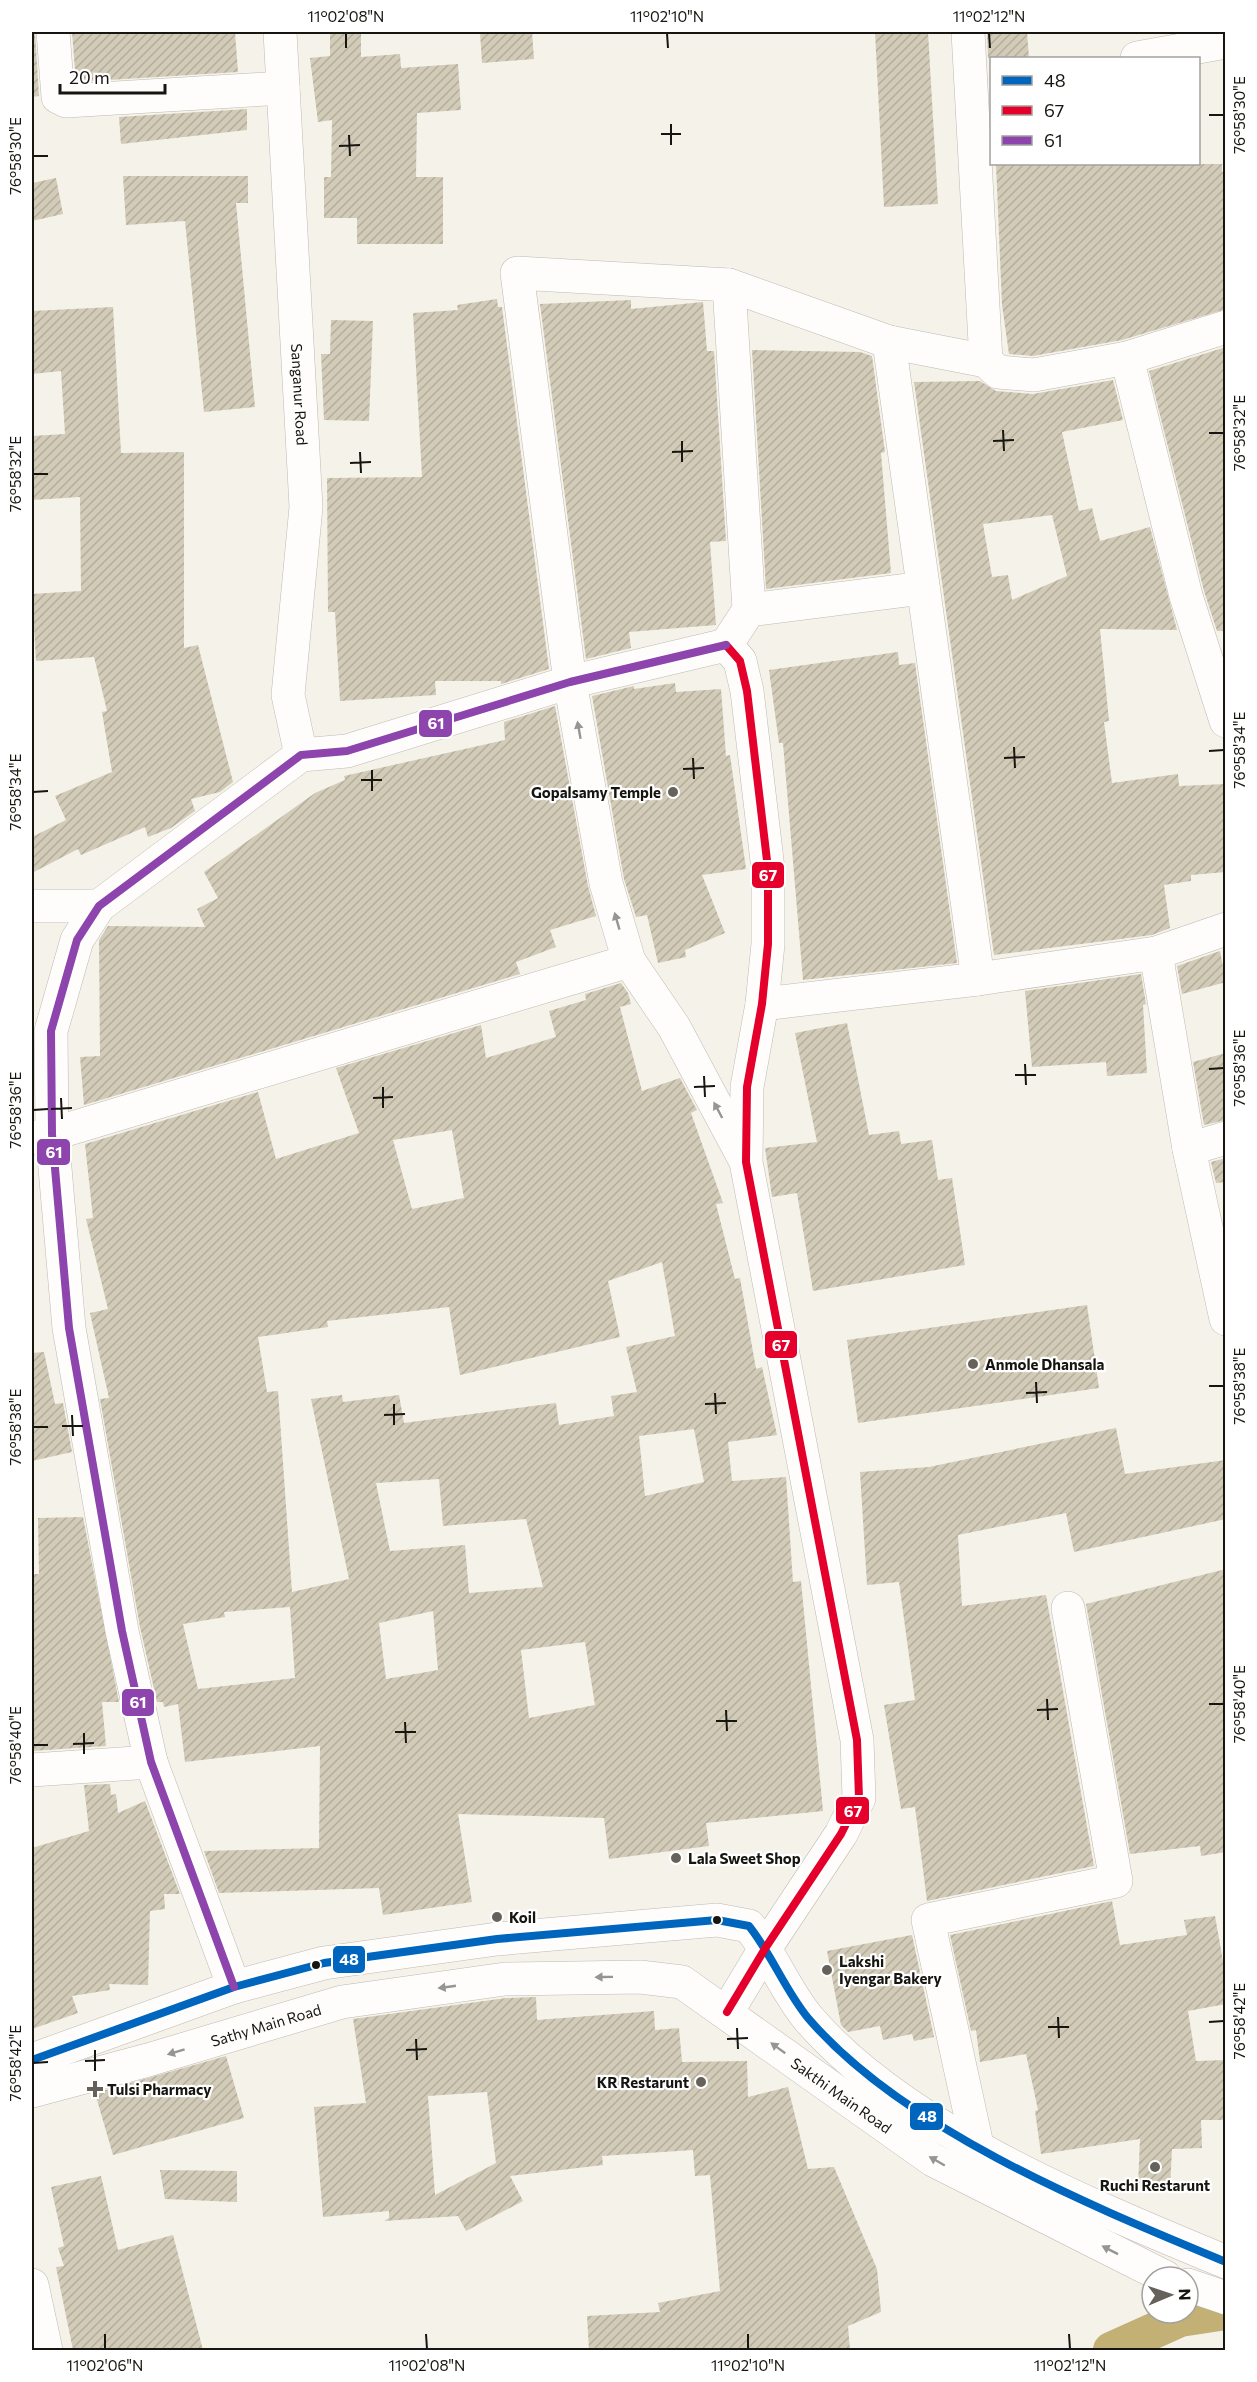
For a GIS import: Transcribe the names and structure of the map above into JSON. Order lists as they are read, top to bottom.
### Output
{
  "streets": {
    "main road": ["Sanganur Road", "Sathy Main Road", "Sakthi Main Road"]
  },
  "crossings": [
    ["Sathy Main Road", "Sakthi Main Road"]
  ],
  "places": {
    "other": [
      "Gopalsamy Temple",
      "Anmole Dhansala",
      "Lala Sweet Shop",
      "Koil",
      "Lakshi Iyengar Bakery",
      "KR Restarunt",
      "Ruchi Restarunt"
    ],
    "health": ["Tulsi Pharmacy"]
  },
  "lines": ["transit line 67", "transit line 61", "transit line 48"],
  "legend": ["48", "67", "61"],
  "scale_bar": "20 m",
  "north": "right",
  "coordinates": [
    "11°02'08\"N",
    "11°02'10\"N",
    "11°02'12\"N",
    "76°58'30\"E",
    "76°58'32\"E",
    "76°58'34\"E",
    "76°58'36\"E",
    "76°58'38\"E",
    "76°58'40\"E",
    "76°58'42\"E",
    "11°02'06\"N"
  ]
}
